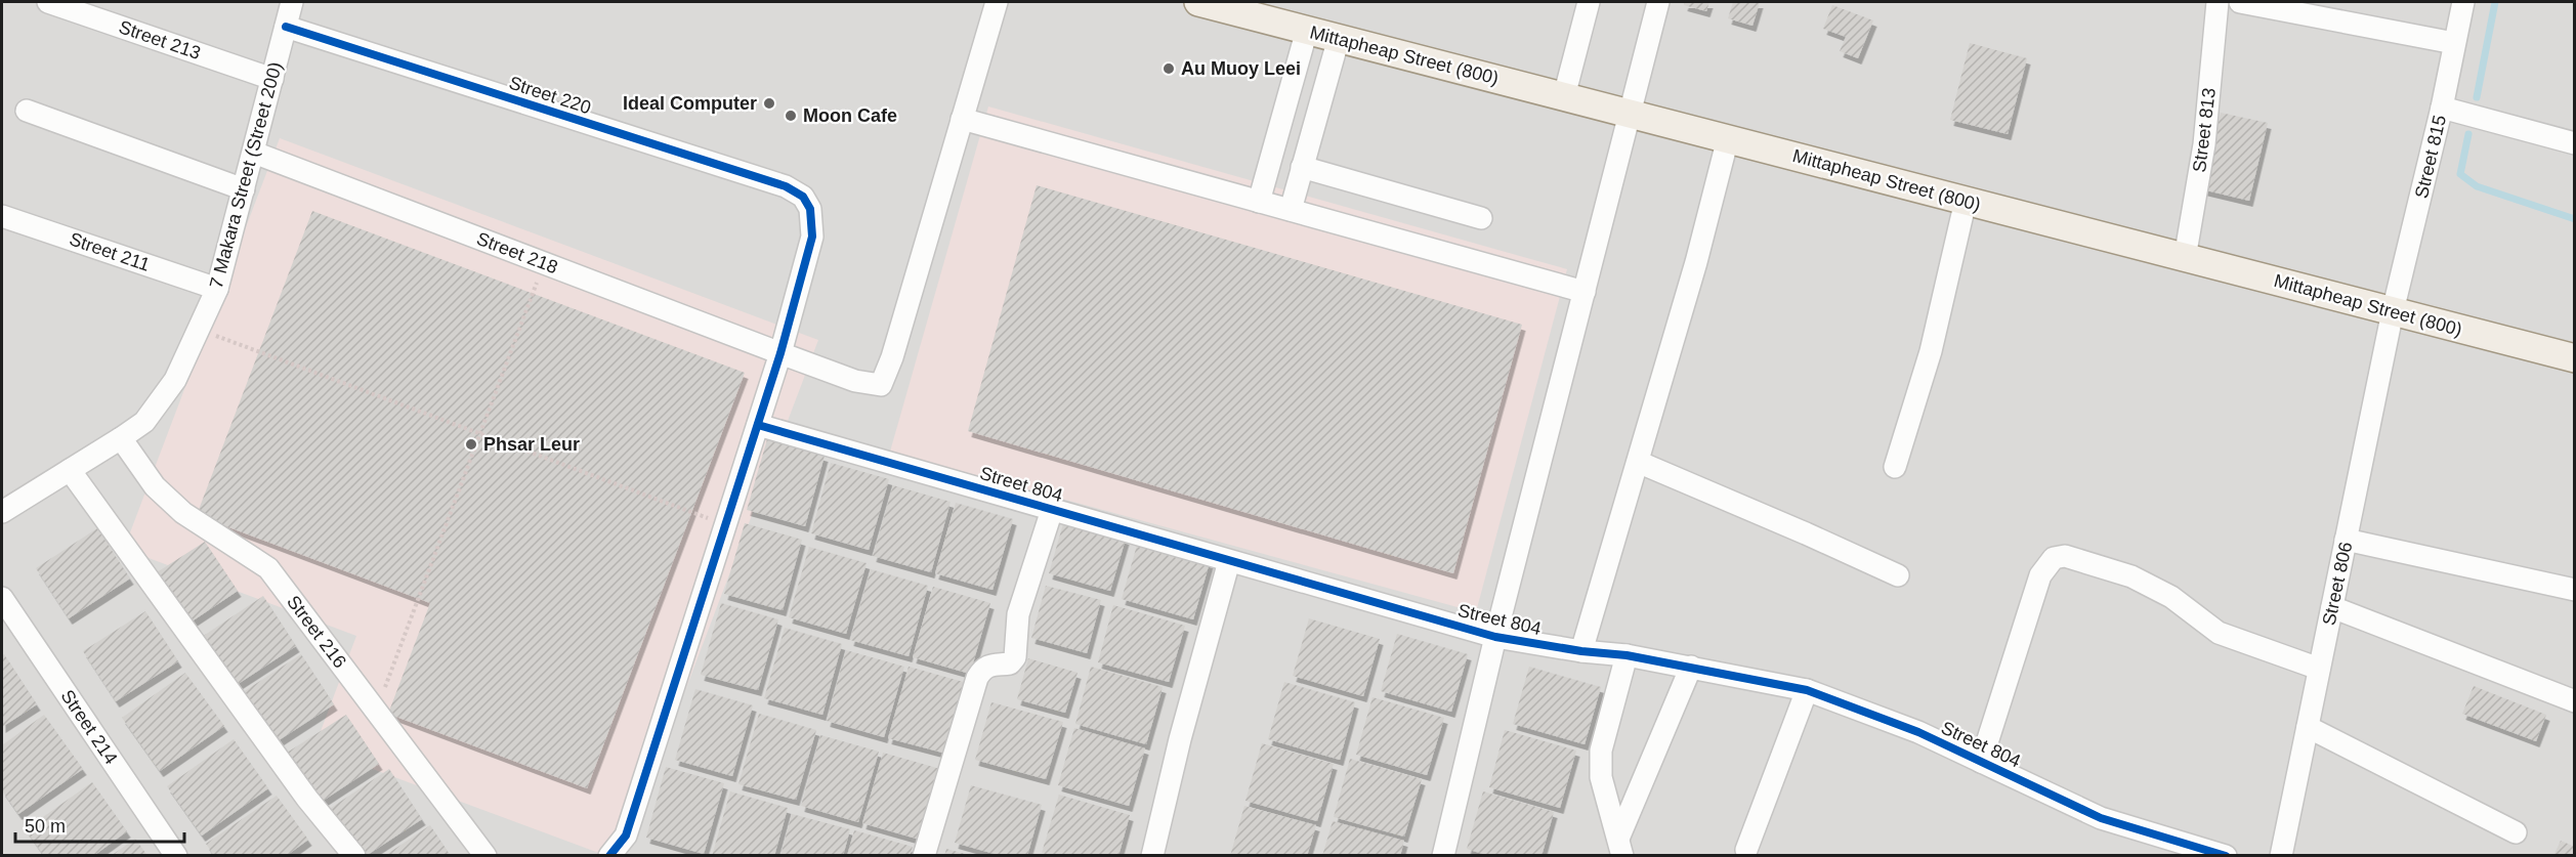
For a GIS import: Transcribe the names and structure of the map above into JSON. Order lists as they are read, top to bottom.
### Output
{
  "streets": {
    "main road": ["Mittapheap Street (800)"],
    "street": [
      "Street 213",
      "Street 220",
      "Street 813",
      "Street 815",
      "7 Makara Street (Street 200)",
      "Street 211",
      "Street 218",
      "Street 804",
      "Street 806",
      "Street 216",
      "Street 214"
    ]
  },
  "crossings": [
    ["Street 213", "7 Makara Street (Street 200)"],
    ["Mittapheap Street (800)", "Street 813"],
    ["Mittapheap Street (800)", "Street 815"],
    ["Mittapheap Street (800)", "Street 806"],
    ["Street 220", "7 Makara Street (Street 200)"],
    ["Street 220", "Street 218"],
    ["Street 815", "Street 806"],
    ["7 Makara Street (Street 200)", "Street 211"],
    ["7 Makara Street (Street 200)", "Street 218"],
    ["7 Makara Street (Street 200)", "Street 216"]
  ],
  "places": [
    "Au Muoy Leei",
    "Ideal Computer",
    "Moon Cafe",
    "Phsar Leur"
  ],
  "scale_bar": "50 m"
}
